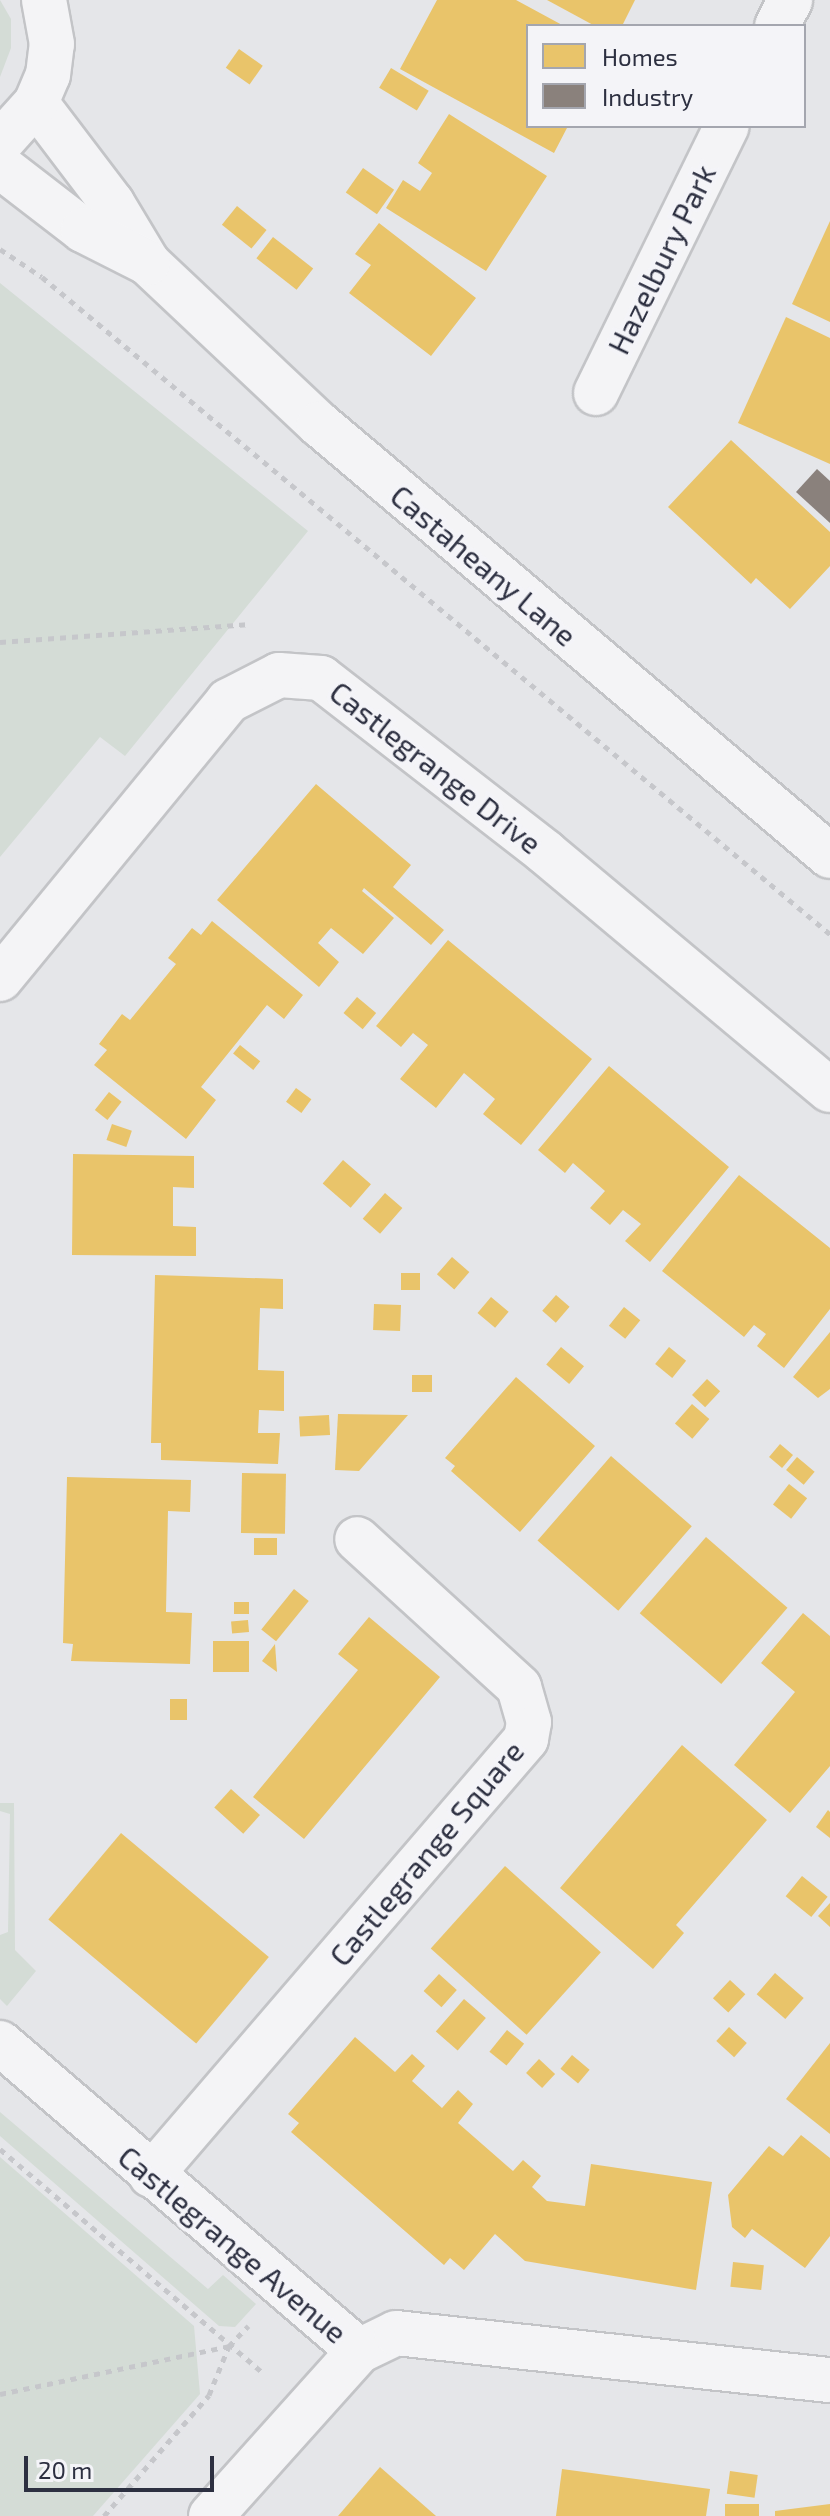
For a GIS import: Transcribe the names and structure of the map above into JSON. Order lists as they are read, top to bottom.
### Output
{
  "streets": {
    "street": [
      "Hazelbury Park",
      "Castaheany Lane",
      "Castlegrange Drive",
      "Castlegrange Square",
      "Castlegrange Avenue"
    ]
  },
  "crossings": [
    ["Castlegrange Square", "Castlegrange Avenue"]
  ],
  "legend": ["Homes", "Industry"],
  "scale_bar": "20 m"
}
